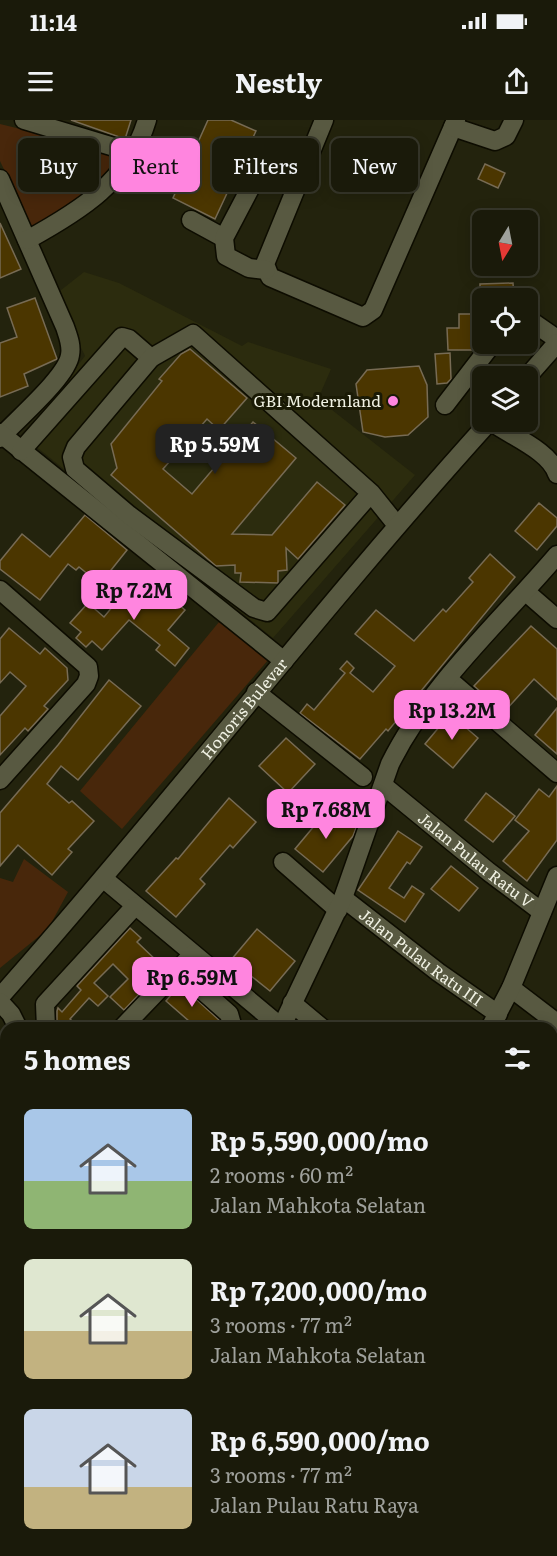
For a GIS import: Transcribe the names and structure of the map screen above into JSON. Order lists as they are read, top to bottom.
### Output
{
  "streets": {
    "street": ["Honoris Bulevar", "Jalan Pulau Ratu V", "Jalan Pulau Ratu III"]
  },
  "places": ["GBI Modernland"],
  "north": "bottom",
  "page": {
    "status": "11:14",
    "header": "Nestly",
    "chip": [
      "Buy",
      "Rent",
      "Filters",
      "New"
    ],
    "price": [
      "Rp 5.59M",
      "Rp 7.2M",
      "Rp 13.2M",
      "Rp 7.68M",
      "Rp 6.59M"
    ],
    "heading": "5 homes",
    "list": [
      {
        "name": "Rp 5,590,000/mo",
        "note": "2 rooms · 60 m² · Jalan Mahkota Selatan"
      },
      {
        "name": "Rp 7,200,000/mo",
        "note": "3 rooms · 77 m² · Jalan Mahkota Selatan"
      },
      {
        "name": "Rp 6,590,000/mo",
        "note": "3 rooms · 77 m² · Jalan Pulau Ratu Raya"
      }
    ]
  }
}
